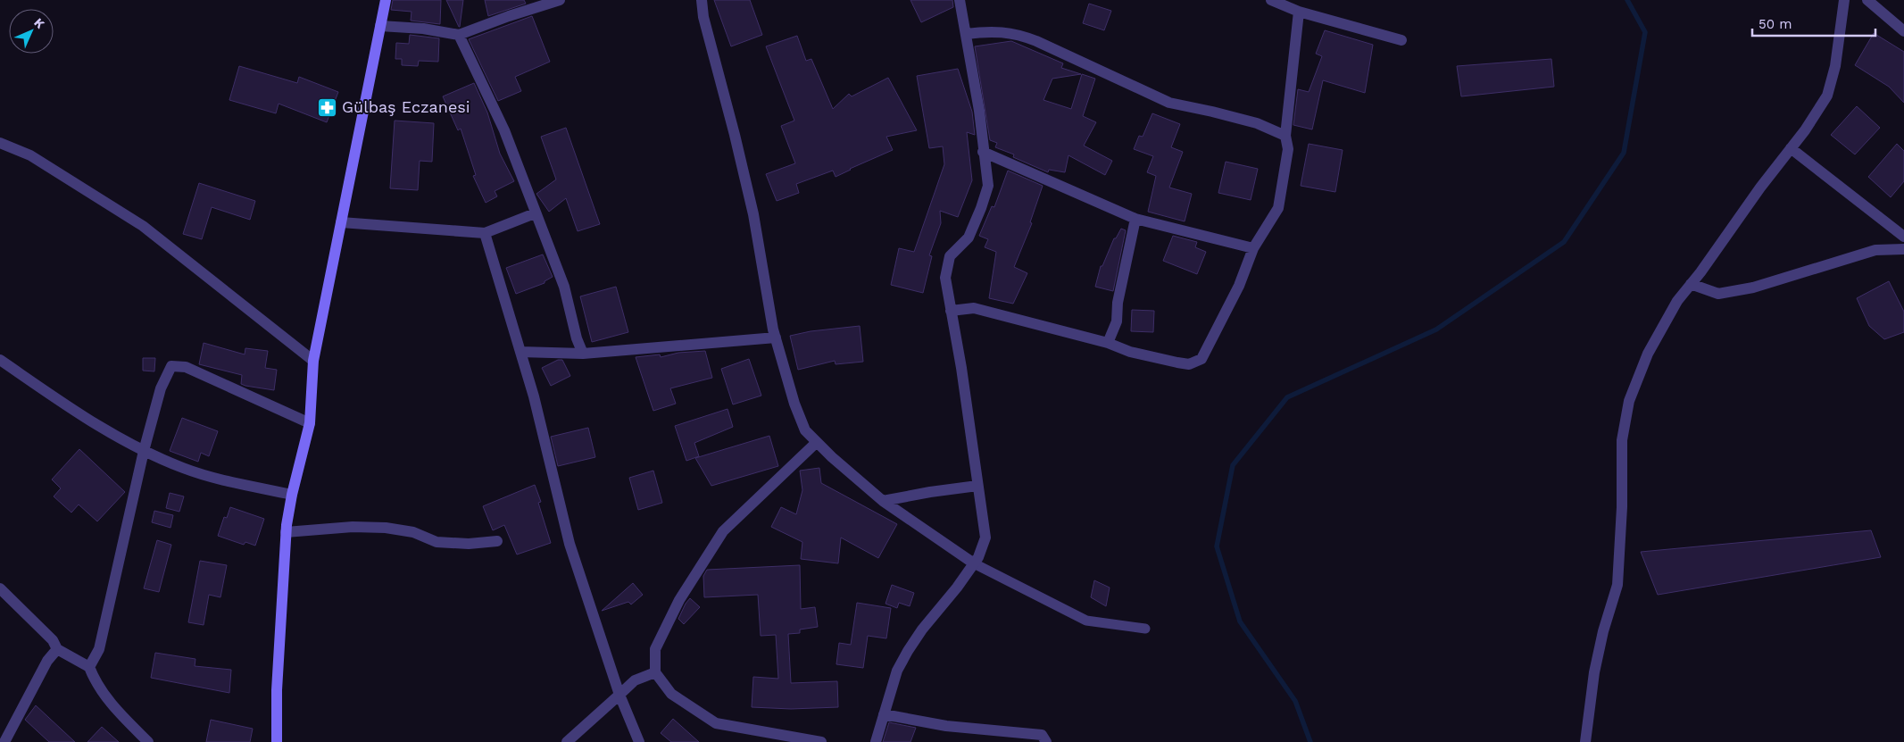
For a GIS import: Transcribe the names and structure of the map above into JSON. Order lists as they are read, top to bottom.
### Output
{
  "places": {
    "pharmacy": ["Gülbaş Eczanesi"]
  },
  "scale_bar": "50 m",
  "north": "top right"
}
